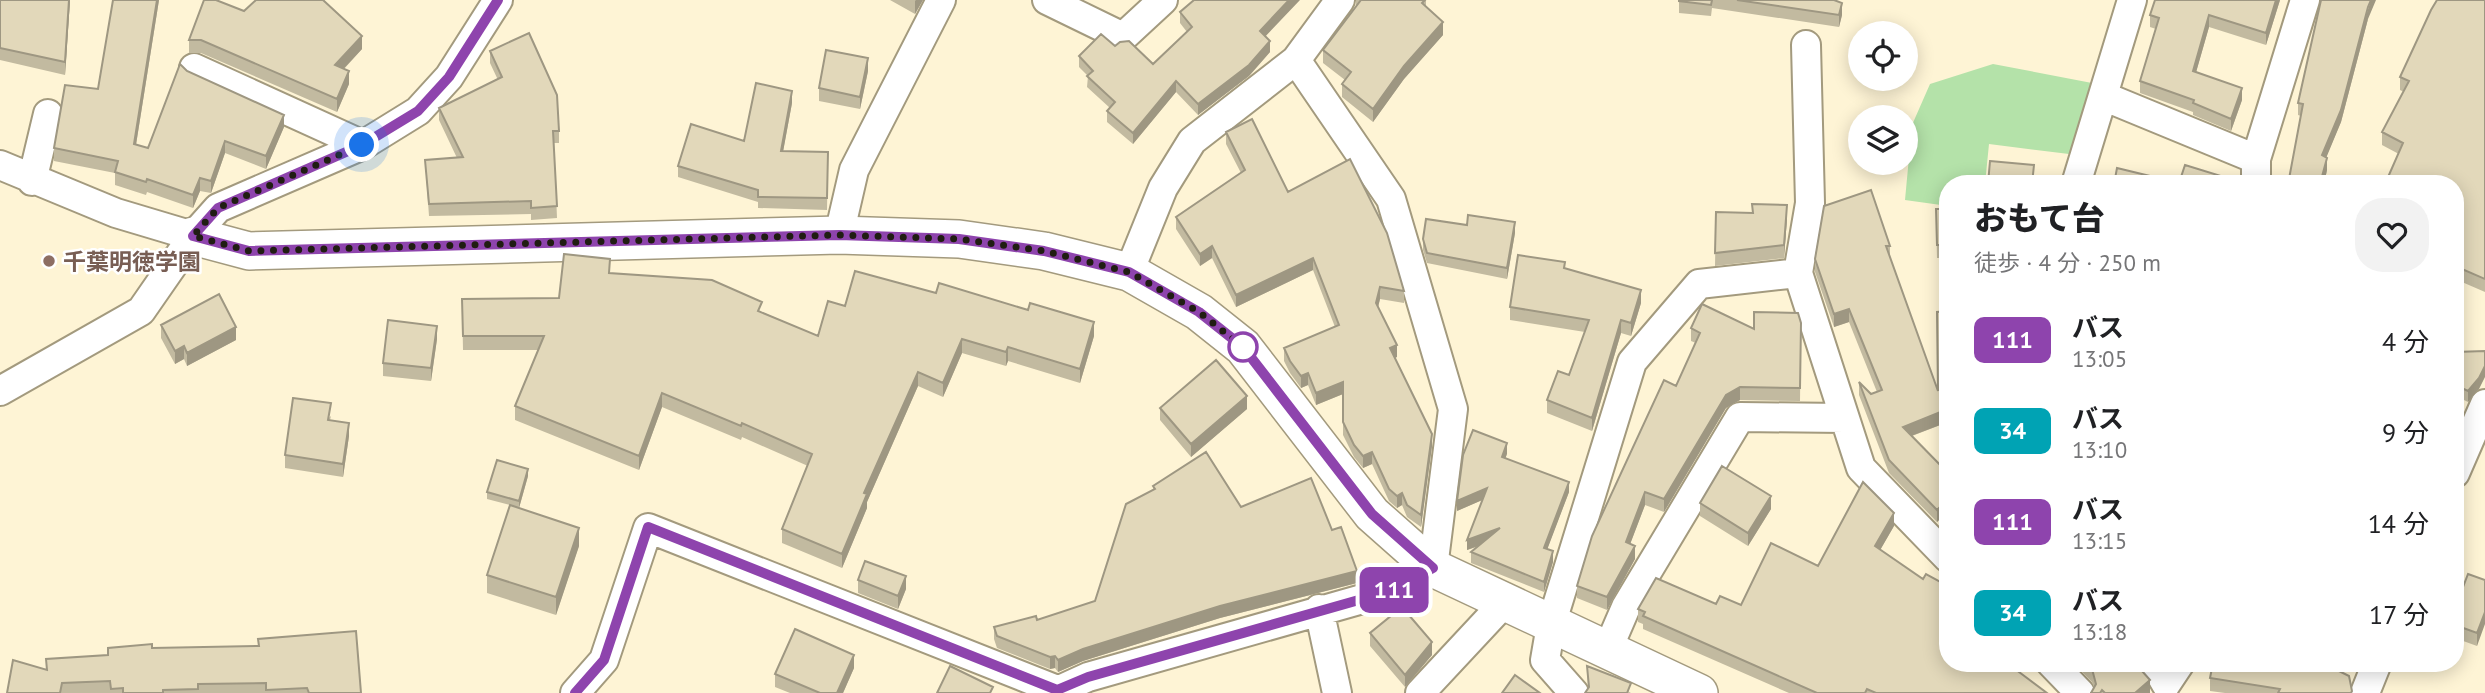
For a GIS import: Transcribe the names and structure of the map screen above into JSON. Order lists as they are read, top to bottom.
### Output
{
  "places": ["千葉明徳学園"],
  "lines": ["bus line 111"],
  "page": {
    "on_map": "111",
    "heading": ["おもて台", "徒歩 · 4 分 · 250 m"],
    "list": [
      {
        "mark": "111",
        "name": "バス",
        "note": "13:05",
        "value": "4 分"
      },
      {
        "mark": "34",
        "name": "バス",
        "note": "13:10",
        "value": "9 分"
      },
      {
        "mark": "111",
        "name": "バス",
        "note": "13:15",
        "value": "14 分"
      },
      {
        "mark": "34",
        "name": "バス",
        "note": "13:18",
        "value": "17 分"
      }
    ]
  }
}
